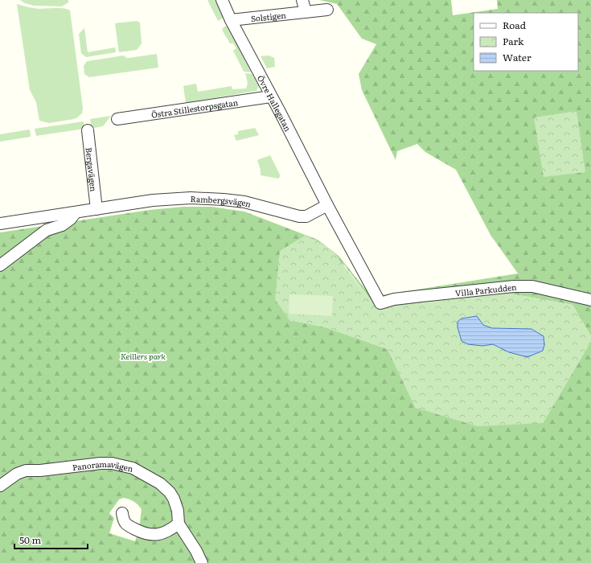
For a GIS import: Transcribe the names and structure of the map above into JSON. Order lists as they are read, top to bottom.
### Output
{
  "streets": {
    "street": [
      "Solstigen",
      "Övre Hallegatan",
      "Östra Stillestorpsgatan",
      "Bergavägen",
      "Rambergsvägen",
      "Villa Parkudden",
      "Panoramavägen"
    ]
  },
  "crossings": [
    ["Solstigen", "Övre Hallegatan"],
    ["Övre Hallegatan", "Östra Stillestorpsgatan"],
    ["Övre Hallegatan", "Rambergsvägen"],
    ["Övre Hallegatan", "Villa Parkudden"],
    ["Bergavägen", "Rambergsvägen"],
    ["Rambergsvägen", "Villa Parkudden"]
  ],
  "parks": ["Keillers park"],
  "legend": ["Road", "Park", "Water"],
  "scale_bar": "50 m"
}
